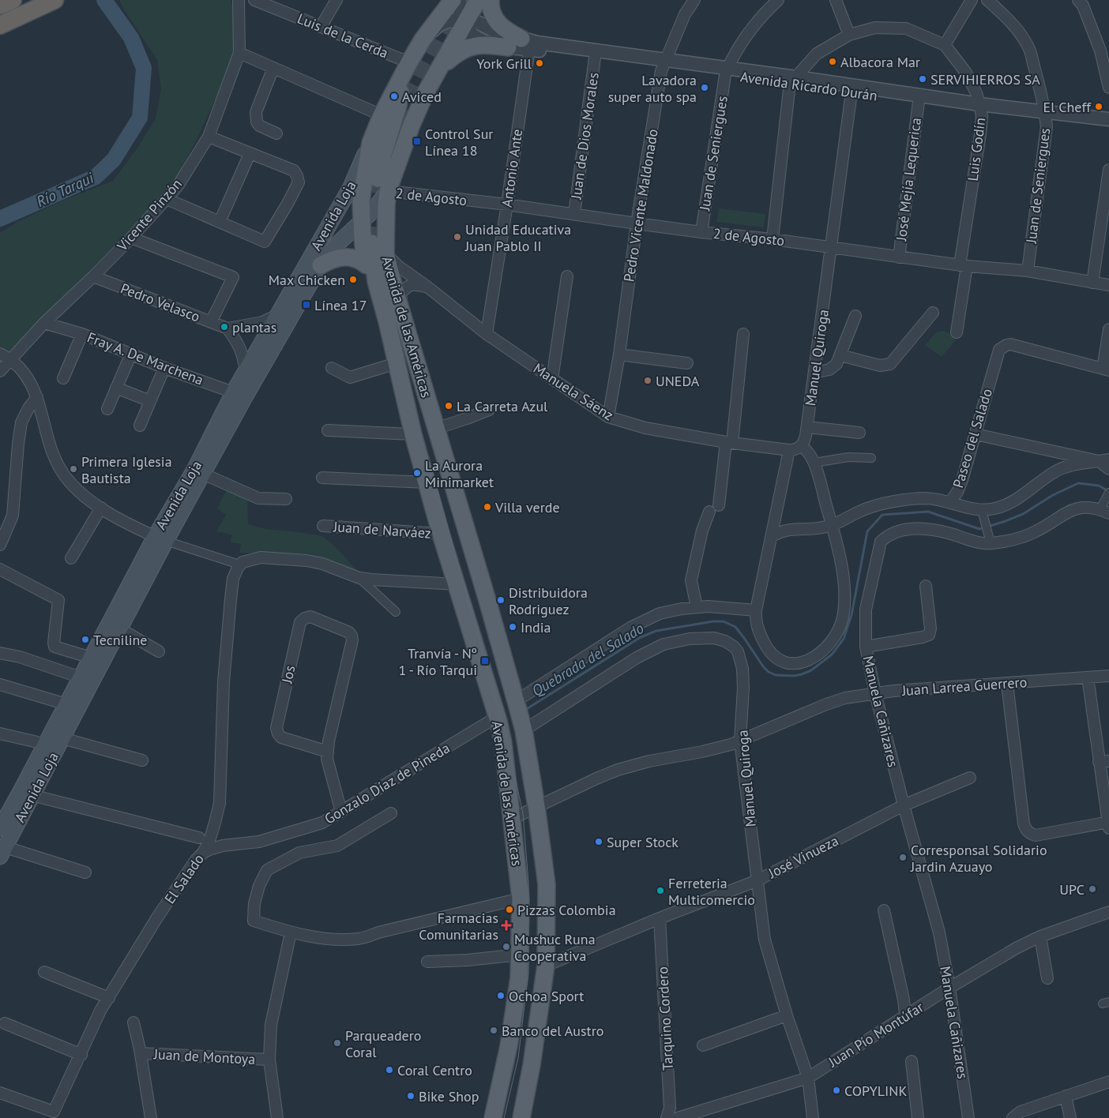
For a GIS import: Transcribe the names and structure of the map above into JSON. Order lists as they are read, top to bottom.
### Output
{
  "streets": {
    "main road": ["Avenida Loja", "Avenida de las Américas"],
    "street": [
      "Luis de la Cerda",
      "Avenida Ricardo Durán",
      "Juan de Dios Morales",
      "Luis Godín",
      "Juan de Seniergues",
      "Antonio Ante",
      "José Mejía Lequerica",
      "2 de Agosto",
      "Pedro Vicente Maldonado",
      "Vicente Pinzón",
      "Pedro Velasco",
      "Manuel Quiroga",
      "Fray A. De Marchena",
      "Manuela Sáenz",
      "Paseo del Salado",
      "Juan de Narváez",
      "Jos",
      "Juan Larrea Guerrero",
      "Manuela Cañizares",
      "Gonzalo Díaz de Pineda",
      "José Vinueza",
      "El Salado",
      "Tarquino Cordero",
      "Juan Pío Montúfar",
      "Juan de Montoya"
    ]
  },
  "crossings": [
    ["Luis de la Cerda", "Avenida de las Américas"],
    ["Avenida Ricardo Durán", "Juan de Dios Morales"],
    ["Avenida Ricardo Durán", "Luis Godín"],
    ["Avenida Ricardo Durán", "Juan de Seniergues"],
    ["Avenida Ricardo Durán", "Antonio Ante"],
    ["Avenida Ricardo Durán", "José Mejía Lequerica"],
    ["Avenida Ricardo Durán", "Pedro Vicente Maldonado"],
    ["Avenida Ricardo Durán", "Manuel Quiroga"],
    ["Juan de Dios Morales", "2 de Agosto"],
    ["Luis Godín", "2 de Agosto"],
    ["Juan de Seniergues", "2 de Agosto"],
    ["Antonio Ante", "2 de Agosto"],
    ["Antonio Ante", "Manuela Sáenz"],
    ["José Mejía Lequerica", "2 de Agosto"],
    ["2 de Agosto", "Pedro Vicente Maldonado"],
    ["2 de Agosto", "Avenida Loja"],
    ["2 de Agosto", "Avenida de las Américas"],
    ["2 de Agosto", "Manuel Quiroga"],
    ["Pedro Vicente Maldonado", "Manuela Sáenz"],
    ["Vicente Pinzón", "Pedro Velasco"],
    ["Vicente Pinzón", "Fray A. De Marchena"],
    ["Avenida Loja", "Avenida de las Américas"],
    ["Avenida Loja", "Fray A. De Marchena"],
    ["Avenida de las Américas", "Manuel Quiroga"],
    ["Avenida de las Américas", "Manuela Sáenz"],
    ["Avenida de las Américas", "Juan de Narváez"],
    ["Avenida de las Américas", "Juan Larrea Guerrero"],
    ["Avenida de las Américas", "Gonzalo Díaz de Pineda"],
    ["Avenida de las Américas", "José Vinueza"],
    ["Manuel Quiroga", "Juan Larrea Guerrero"],
    ["Manuel Quiroga", "José Vinueza"],
    ["Manuel Quiroga", "Juan Pío Montúfar"],
    ["Juan Larrea Guerrero", "Manuela Cañizares"],
    ["Manuela Cañizares", "José Vinueza"],
    ["Manuela Cañizares", "Juan Pío Montúfar"],
    ["Gonzalo Díaz de Pineda", "El Salado"],
    ["José Vinueza", "Tarquino Cordero"]
  ],
  "water": ["Río Tarqui", "Quebrada del Salado"],
  "places": {
    "other": [
      "Albacora Mar",
      "York Grill",
      "SERVIHIERROS SA",
      "Lavadora super auto spa",
      "Aviced",
      "El Cheff",
      "Unidad Educativa Juan Pablo II",
      "Max Chicken",
      "plantas",
      "UNEDA",
      "La Carreta Azul",
      "Primera Iglesia Bautista",
      "La Aurora Minimarket",
      "Villa verde",
      "Distribuidora Rodriguez",
      "India",
      "Tecniline",
      "Super Stock",
      "Corresponsal Solidario Jardin Azuayo",
      "UPC",
      "Ferreteria Multicomercio",
      "Pizzas Colombia",
      "Mushuc Runa Cooperativa",
      "Ochoa Sport",
      "Banco del Austro",
      "Parqueadero Coral",
      "Coral Centro",
      "COPYLINK",
      "Bike Shop"
    ],
    "transit": ["Control Sur Línea 18", "Línea 17", "Tranvía - Nº 1 - Río Tarqui"],
    "health": ["Farmacias Comunitarias"]
  }
}
